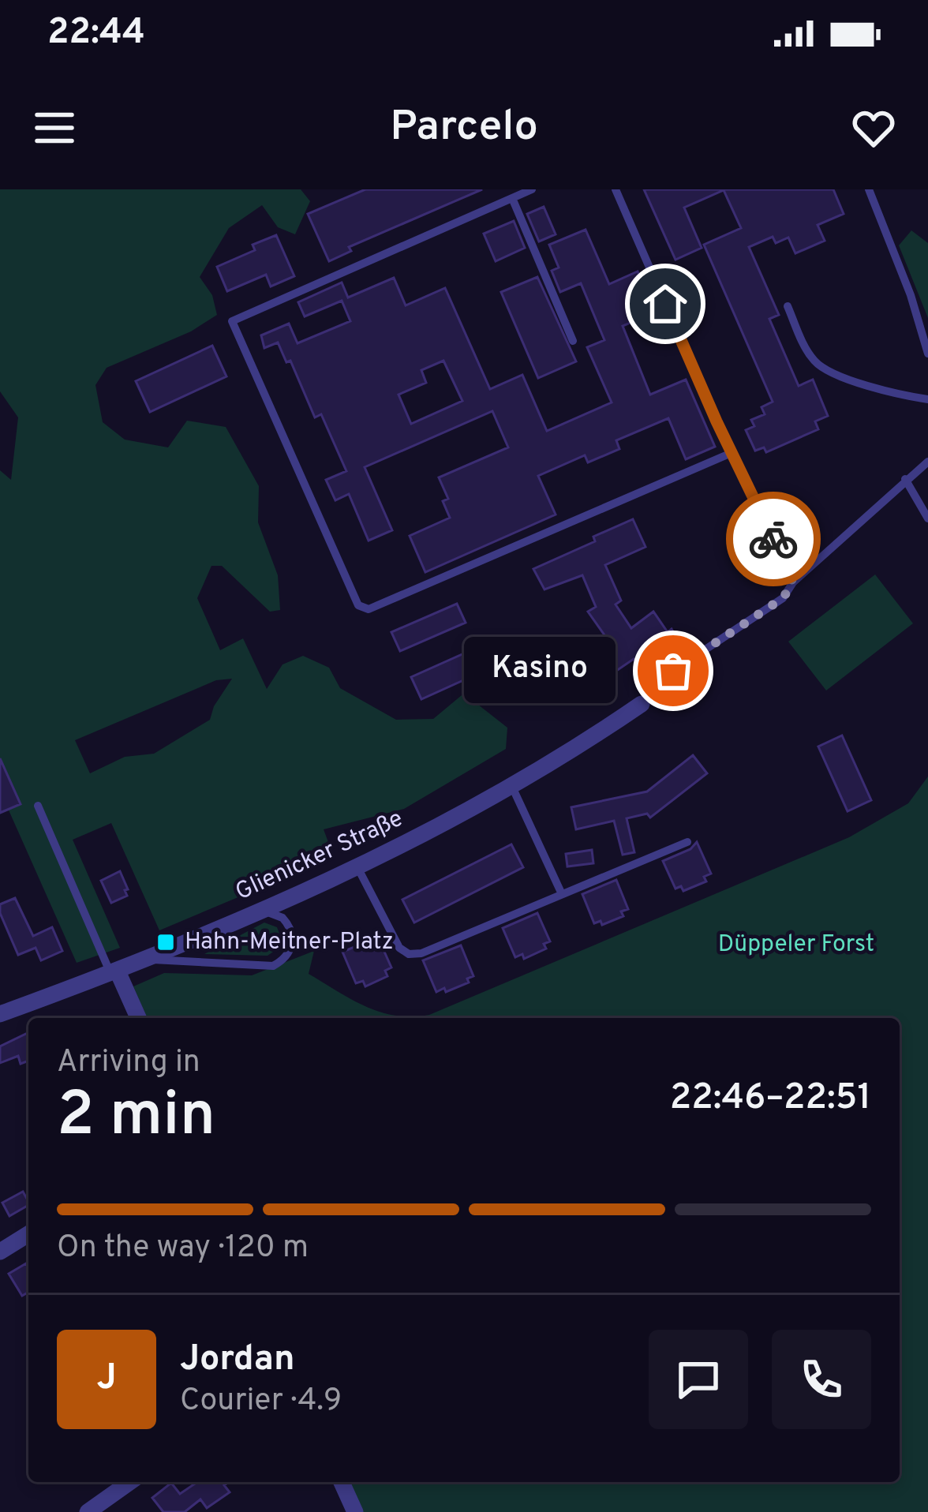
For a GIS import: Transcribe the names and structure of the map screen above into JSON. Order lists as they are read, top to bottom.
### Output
{
  "streets": {
    "street": ["Glienicker Straße"]
  },
  "parks": ["Düppeler Forst"],
  "places": {
    "other": ["Kasino"],
    "transit": ["Hahn-Meitner-Platz"]
  },
  "page": {
    "status": "22:44",
    "header": "Parcelo",
    "bubble": "Kasino",
    "heading": ["2 min", "Arriving in", "22:46–22:51"],
    "panel": ["Jordan", "Courier · 4.9"],
    "bar": "On the way · 120 m",
    "round": "J"
  }
}
